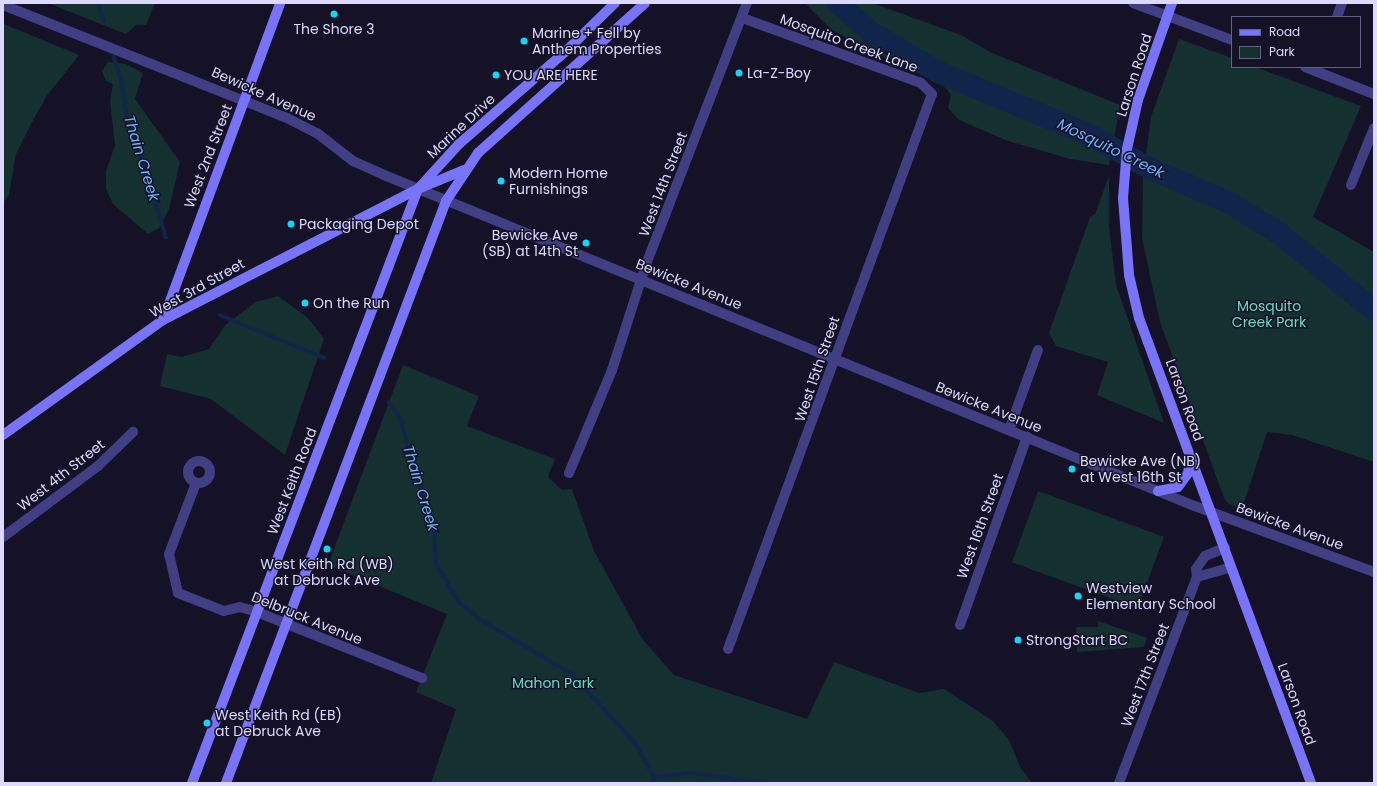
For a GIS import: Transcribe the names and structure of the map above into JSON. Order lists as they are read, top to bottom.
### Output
{
  "streets": {
    "main road": [
      "Larson Road",
      "Marine Drive",
      "West 2nd Street",
      "West 3rd Street",
      "West Keith Road"
    ],
    "street": [
      "Mosquito Creek Lane",
      "Bewicke Avenue",
      "West 14th Street",
      "West 15th Street",
      "West 4th Street",
      "West 16th Street",
      "Delbruck Avenue",
      "West 17th Street"
    ]
  },
  "crossings": [
    ["Mosquito Creek Lane", "West 14th Street"],
    ["Mosquito Creek Lane", "West 15th Street"],
    ["Larson Road", "Bewicke Avenue"],
    ["Larson Road", "West 17th Street"],
    ["Bewicke Avenue", "Marine Drive"],
    ["Bewicke Avenue", "West 2nd Street"],
    ["Bewicke Avenue", "West 14th Street"],
    ["Bewicke Avenue", "West 3rd Street"],
    ["Bewicke Avenue", "West 15th Street"],
    ["Bewicke Avenue", "West Keith Road"],
    ["Bewicke Avenue", "West 16th Street"],
    ["Marine Drive", "West 3rd Street"],
    ["Marine Drive", "West Keith Road"],
    ["West 2nd Street", "West 3rd Street"],
    ["West 3rd Street", "West Keith Road"],
    ["West Keith Road", "Delbruck Avenue"]
  ],
  "water": ["Mosquito Creek", "Thain Creek"],
  "parks": ["Mosquito Creek Park", "Mahon Park"],
  "places": [
    "The Shore 3",
    "Marine + Fell by Anthem Properties",
    "La-Z-Boy",
    "YOU ARE HERE",
    "Modern Home Furnishings",
    "Packaging Depot",
    "Bewicke Ave (SB) at 14th St",
    "On the Run",
    "Bewicke Ave (NB) at West 16th St",
    "West Keith Rd (WB) at Debruck Ave",
    "Westview Elementary School",
    "StrongStart BC",
    "West Keith Rd (EB) at Debruck Ave"
  ],
  "legend": ["Road", "Park"]
}
